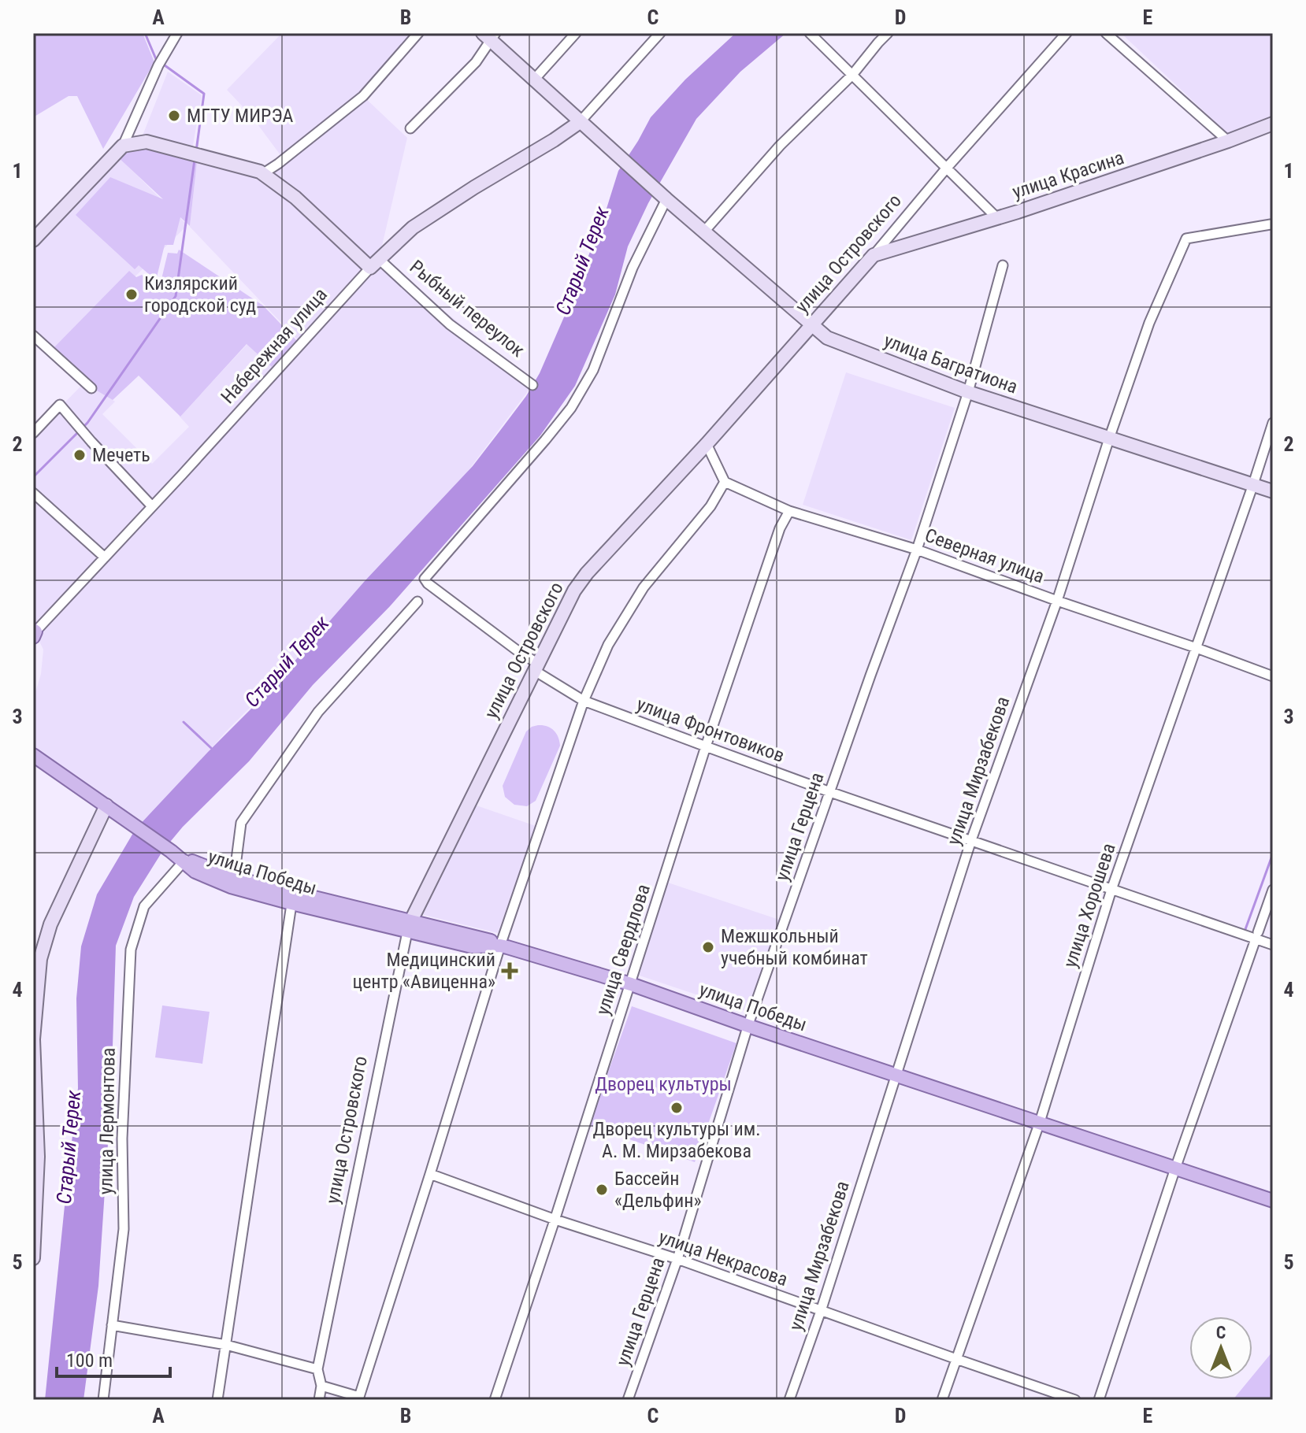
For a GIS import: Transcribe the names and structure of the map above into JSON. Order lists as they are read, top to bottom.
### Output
{
  "streets": {
    "main road": ["улица Победы"],
    "street": [
      "улица Красина",
      "улица Островского",
      "Рыбный переулок",
      "Набережная улица",
      "улица Багратиона",
      "Северная улица",
      "улица Фронтовиков",
      "улица Мирзабекова",
      "улица Герцена",
      "улица Хорошева",
      "улица Свердлова",
      "улица Лермонтова",
      "улица Некрасова"
    ]
  },
  "crossings": [
    ["улица Красина", "улица Островского"],
    ["улица Островского", "улица Багратиона"],
    ["улица Островского", "улица Фронтовиков"],
    ["улица Островского", "улица Победы"],
    ["Рыбный переулок", "Набережная улица"],
    ["Набережная улица", "улица Багратиона"],
    ["улица Багратиона", "улица Фронтовиков"],
    ["улица Багратиона", "улица Мирзабекова"],
    ["улица Багратиона", "улица Герцена"],
    ["улица Багратиона", "улица Хорошева"],
    ["Северная улица", "улица Мирзабекова"],
    ["Северная улица", "улица Герцена"],
    ["Северная улица", "улица Хорошева"],
    ["Северная улица", "улица Свердлова"],
    ["улица Фронтовиков", "улица Мирзабекова"],
    ["улица Фронтовиков", "улица Герцена"],
    ["улица Фронтовиков", "улица Хорошева"],
    ["улица Фронтовиков", "улица Свердлова"],
    ["улица Мирзабекова", "улица Победы"],
    ["улица Мирзабекова", "улица Некрасова"],
    ["улица Герцена", "улица Победы"],
    ["улица Герцена", "улица Некрасова"],
    ["улица Победы", "улица Хорошева"],
    ["улица Победы", "улица Свердлова"],
    ["улица Победы", "улица Лермонтова"],
    ["улица Хорошева", "улица Некрасова"],
    ["улица Свердлова", "улица Некрасова"]
  ],
  "water": ["Старый Терек"],
  "parks": ["Дворец культуры"],
  "places": {
    "other": [
      "МГТУ МИРЭА",
      "Кизлярский городской суд",
      "Мечеть",
      "Межшкольный учебный комбинат",
      "Дворец культуры им. А. М. Мирзабекова",
      "Бассейн «Дельфин»"
    ],
    "health": ["Медицинский центр «Авиценна»"]
  },
  "scale_bar": "100 m",
  "north": "top",
  "grid": {
    "columns": [
      "A",
      "B",
      "C",
      "D",
      "E"
    ],
    "rows": [
      "1",
      "2",
      "3",
      "4",
      "5"
    ]
  }
}
